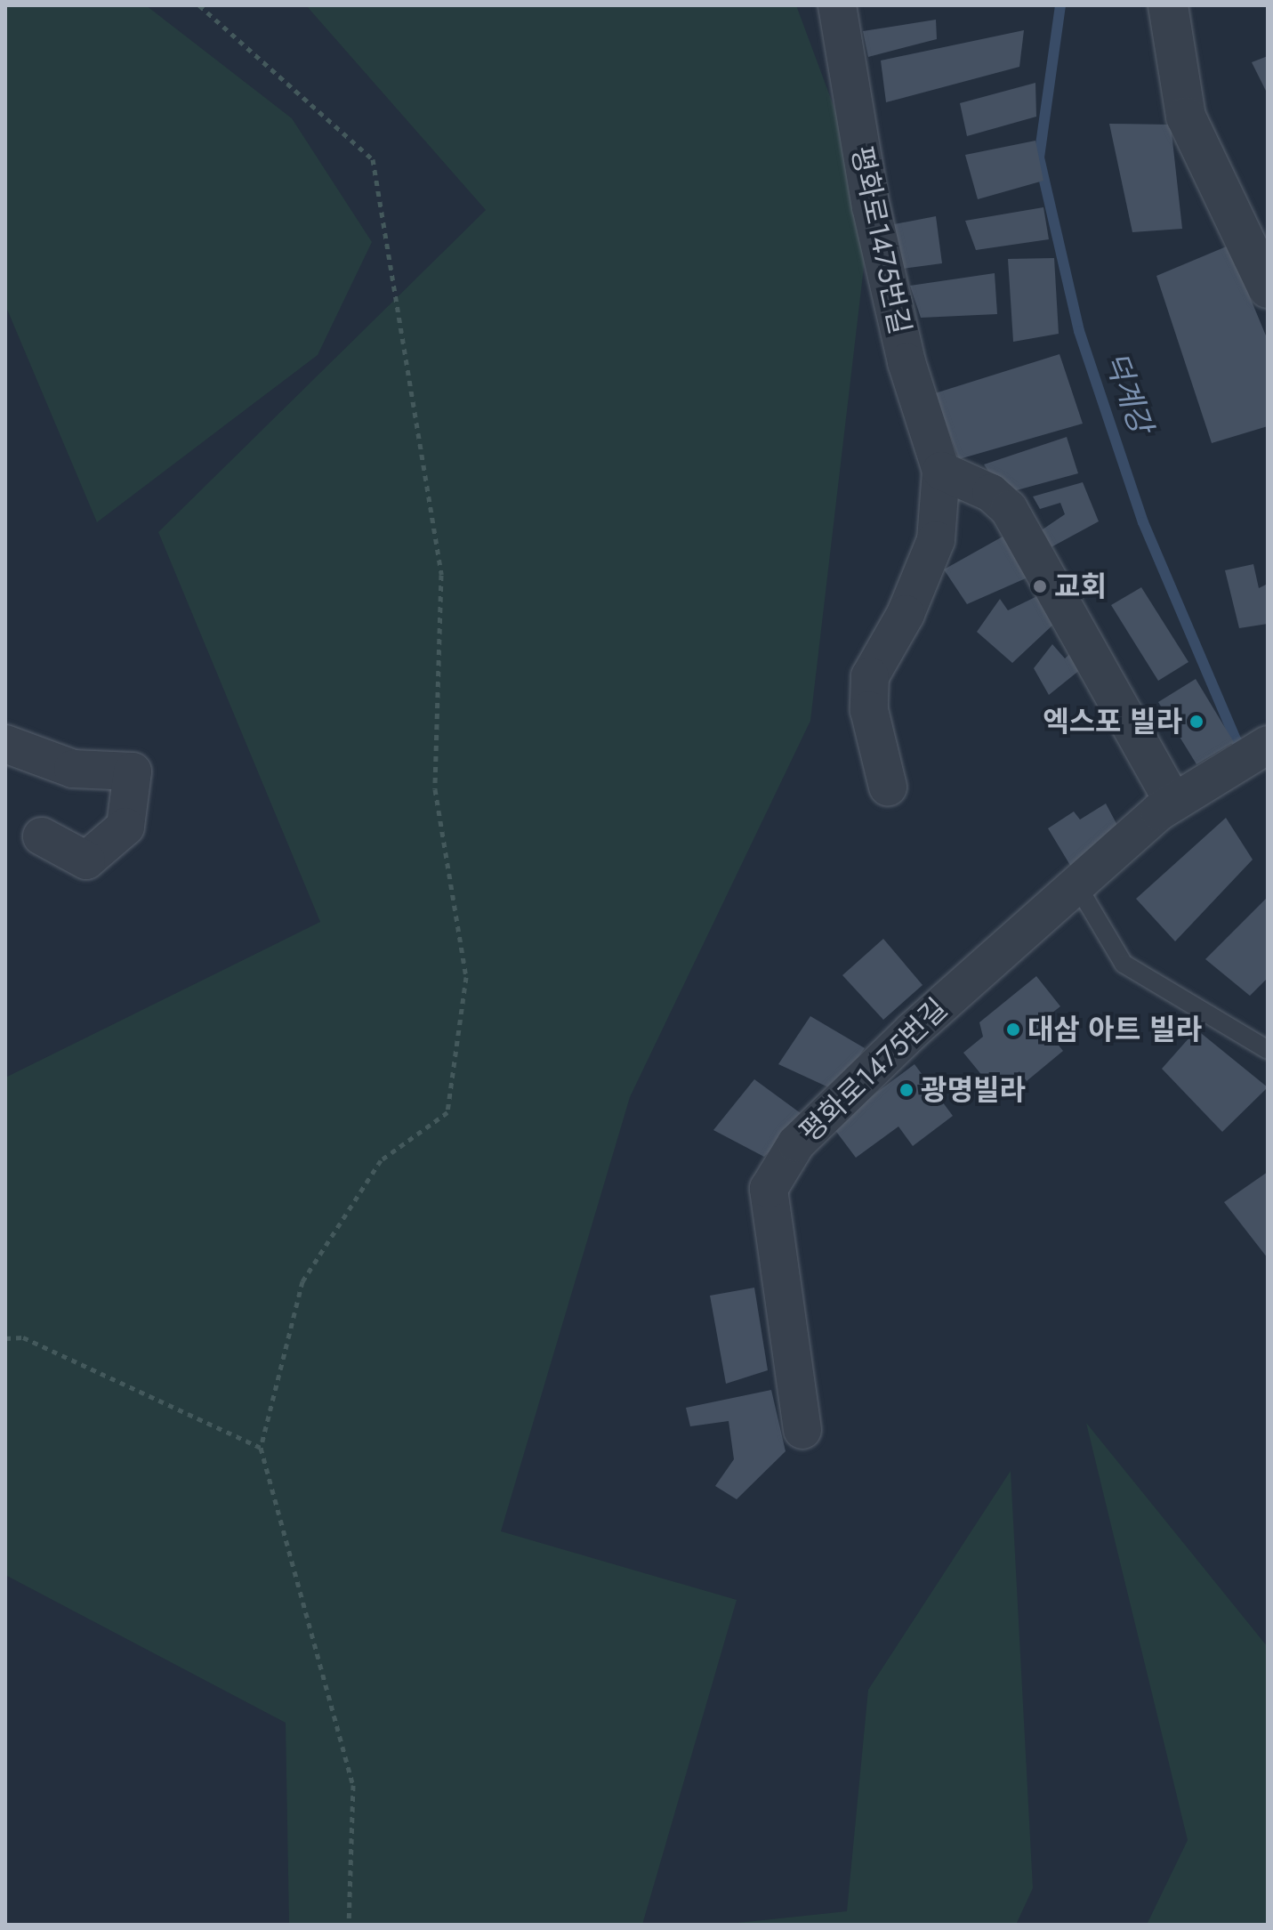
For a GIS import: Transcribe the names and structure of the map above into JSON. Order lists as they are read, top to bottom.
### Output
{
  "streets": {
    "street": ["평화로1475번길"]
  },
  "water": ["덕계강"],
  "places": [
    "교회",
    "엑스포 빌라",
    "대삼 아트 빌라",
    "광명빌라"
  ]
}
